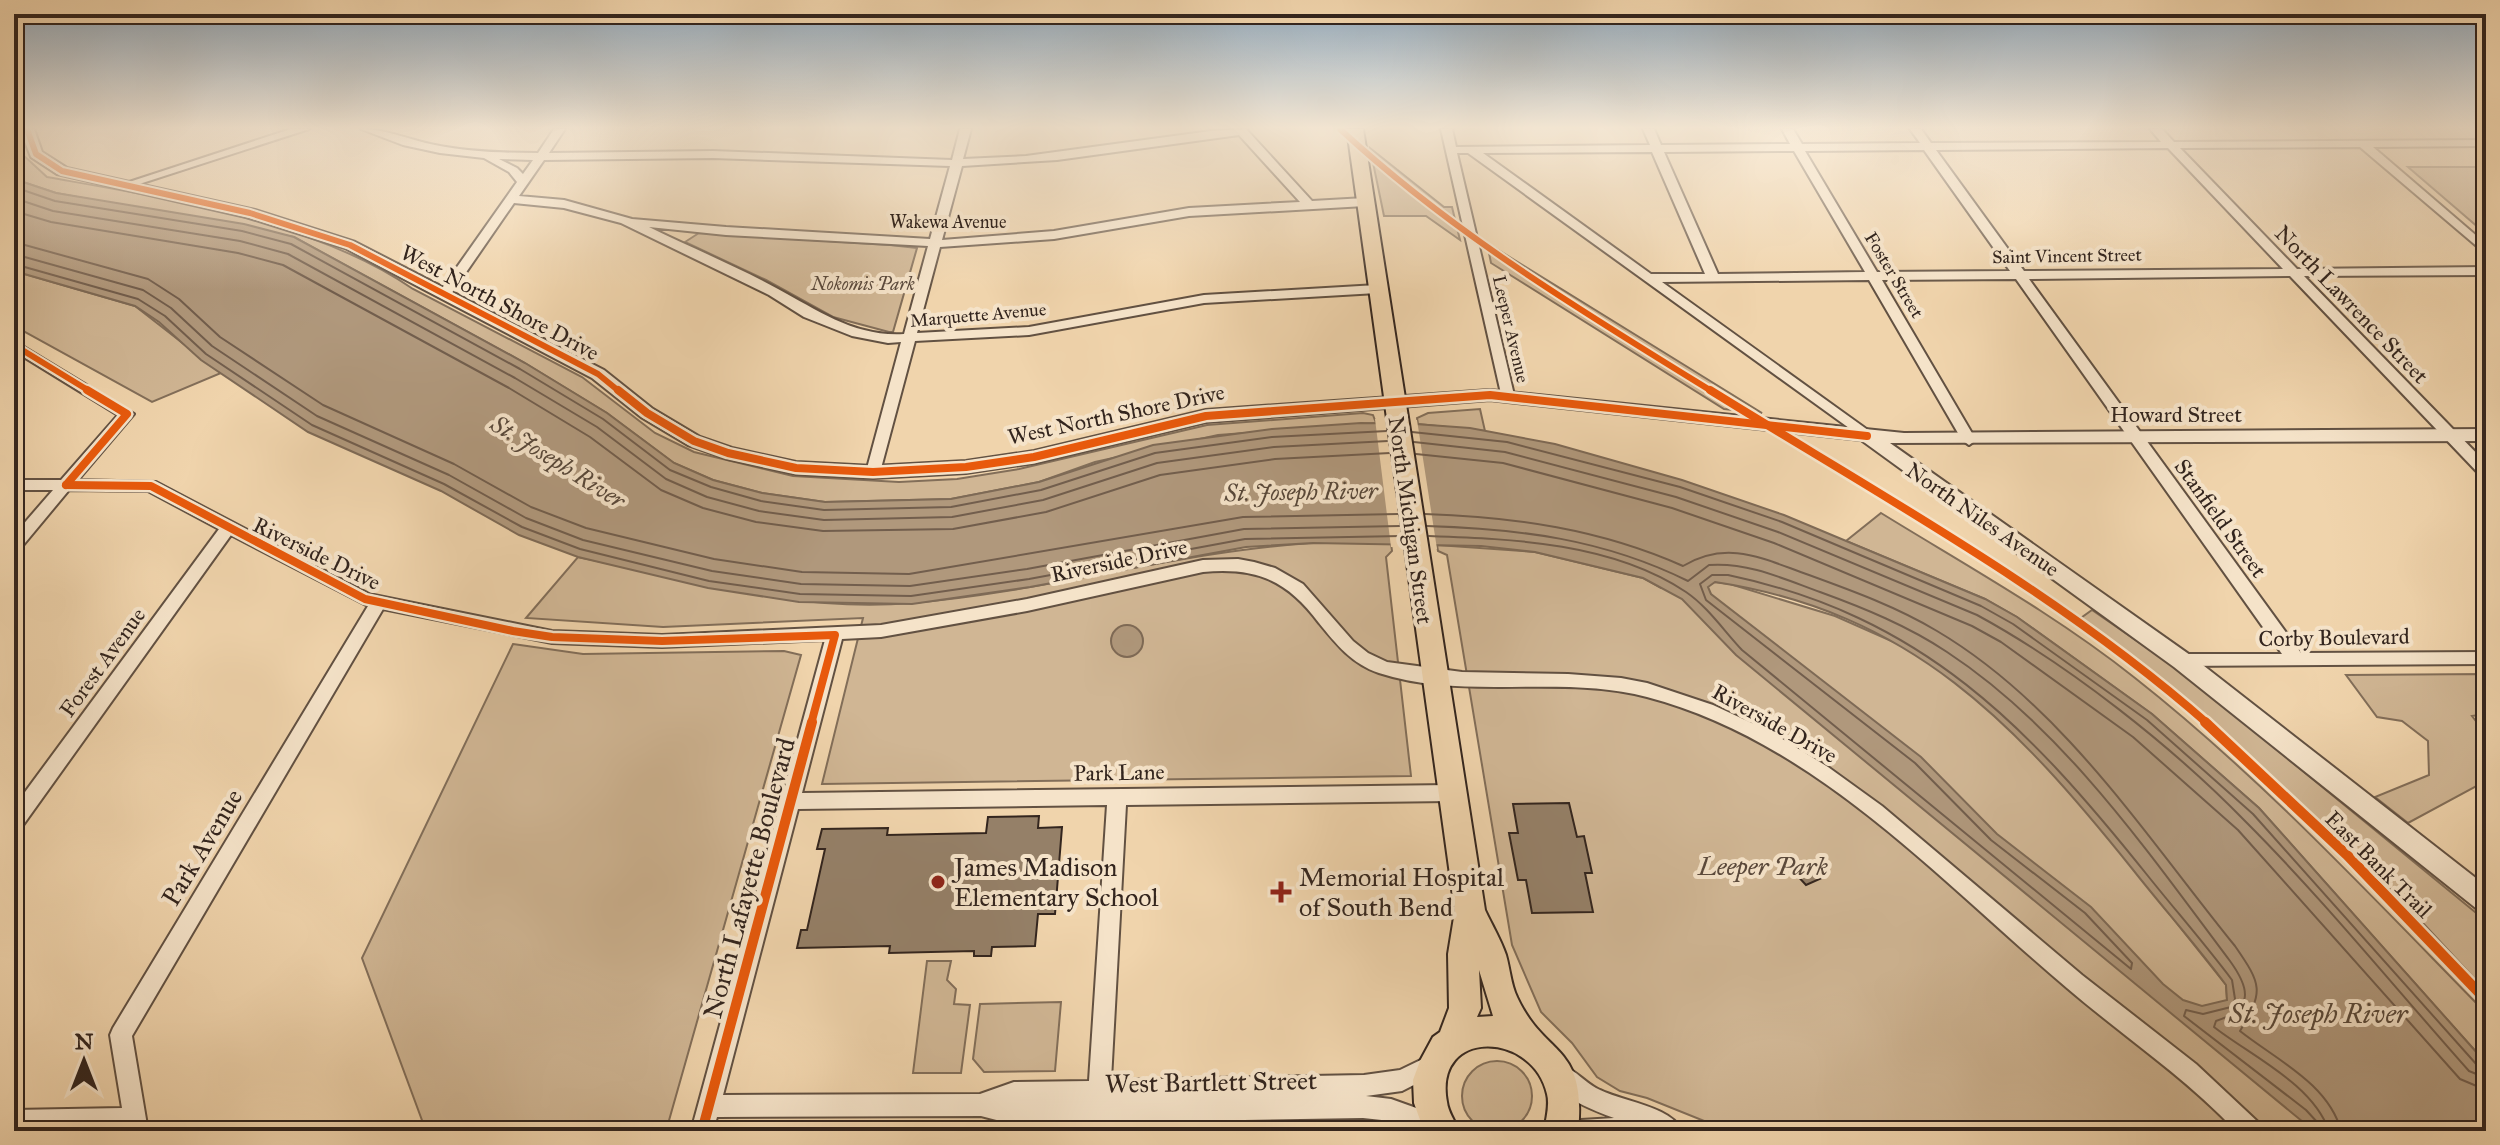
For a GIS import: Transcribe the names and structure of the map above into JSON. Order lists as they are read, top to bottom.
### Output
{
  "streets": {
    "main road": ["North Michigan Street"],
    "street": [
      "Wakewa Avenue",
      "Saint Vincent Street",
      "Foster Street",
      "West North Shore Drive",
      "North Lawrence Street",
      "Marquette Avenue",
      "Leeper Avenue",
      "Howard Street",
      "Stanfield Street",
      "North Niles Avenue",
      "Riverside Drive",
      "Corby Boulevard",
      "Forest Avenue",
      "Park Lane",
      "Park Avenue",
      "North Lafayette Boulevard",
      "West Bartlett Street"
    ],
    "cycle path": ["East Bank Trail"]
  },
  "crossings": [
    ["Wakewa Avenue", "Marquette Avenue"],
    ["Wakewa Avenue", "North Michigan Street"],
    ["Saint Vincent Street", "Foster Street"],
    ["Saint Vincent Street", "North Lawrence Street"],
    ["Saint Vincent Street", "Stanfield Street"],
    ["Saint Vincent Street", "North Niles Avenue"],
    ["Foster Street", "Howard Street"],
    ["West North Shore Drive", "Leeper Avenue"],
    ["West North Shore Drive", "Howard Street"],
    ["West North Shore Drive", "North Michigan Street"],
    ["North Lawrence Street", "Howard Street"],
    ["Marquette Avenue", "North Michigan Street"],
    ["Leeper Avenue", "Howard Street"],
    ["Howard Street", "Stanfield Street"],
    ["Howard Street", "North Niles Avenue"],
    ["Stanfield Street", "Corby Boulevard"],
    ["North Niles Avenue", "Corby Boulevard"],
    ["North Michigan Street", "Riverside Drive"],
    ["North Michigan Street", "Park Lane"],
    ["North Michigan Street", "West Bartlett Street"],
    ["Riverside Drive", "Forest Avenue"],
    ["Riverside Drive", "Park Avenue"],
    ["Riverside Drive", "North Lafayette Boulevard"],
    ["Park Lane", "North Lafayette Boulevard"],
    ["North Lafayette Boulevard", "West Bartlett Street"]
  ],
  "water": ["St. Joseph River"],
  "parks": ["Nokomis Park", "Leeper Park"],
  "places": {
    "other": ["James Madison Elementary School"],
    "health": ["Memorial Hospital of South Bend"]
  },
  "north": "top"
}
